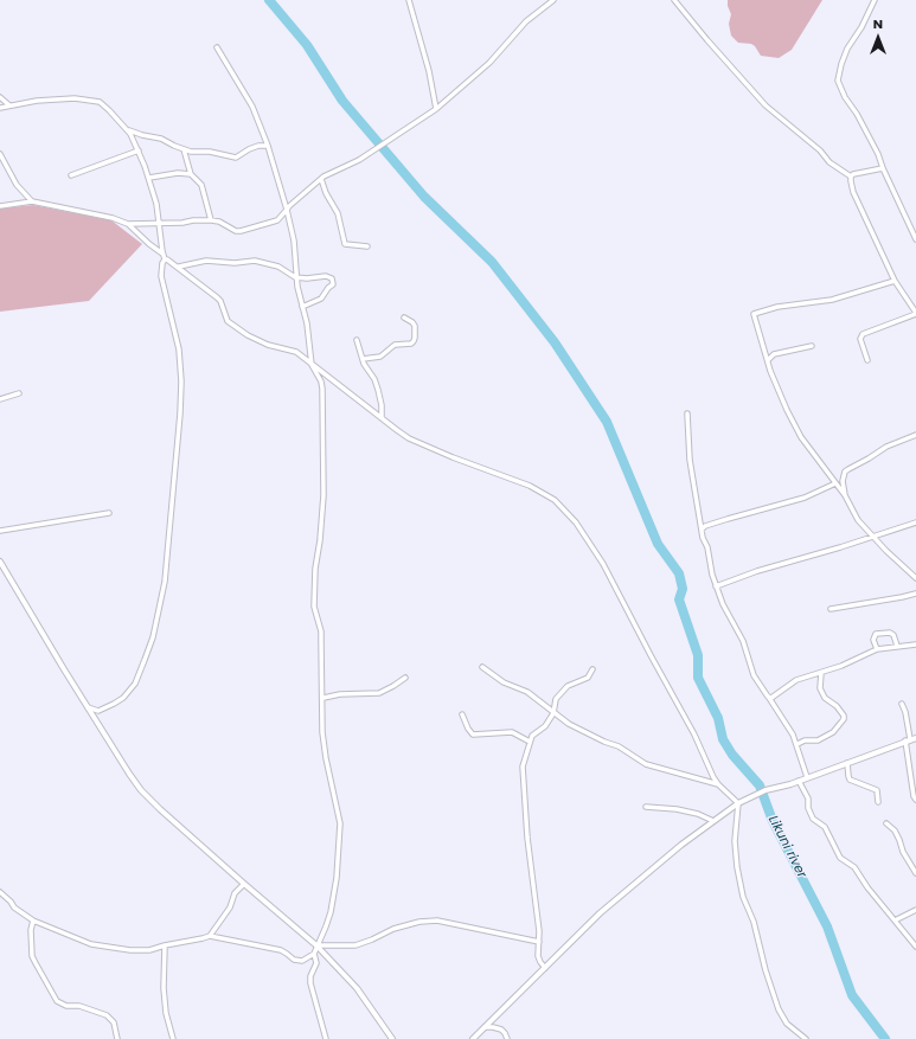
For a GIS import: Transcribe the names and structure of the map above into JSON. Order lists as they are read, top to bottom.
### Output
{
  "water": ["Likuni river"],
  "north": "top"
}
